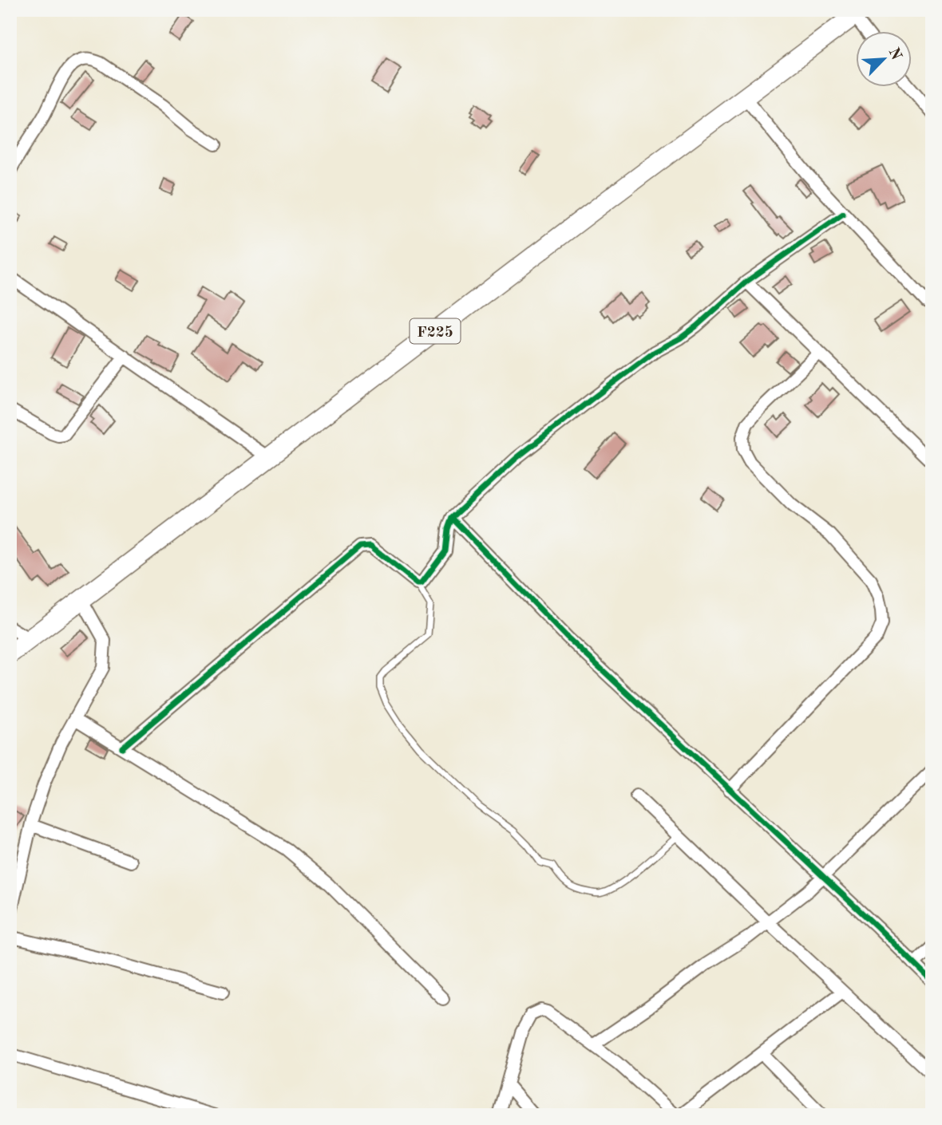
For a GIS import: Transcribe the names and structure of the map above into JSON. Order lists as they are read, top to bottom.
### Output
{
  "streets": {
    "main road": ["F225"]
  },
  "north": "top right"
}
